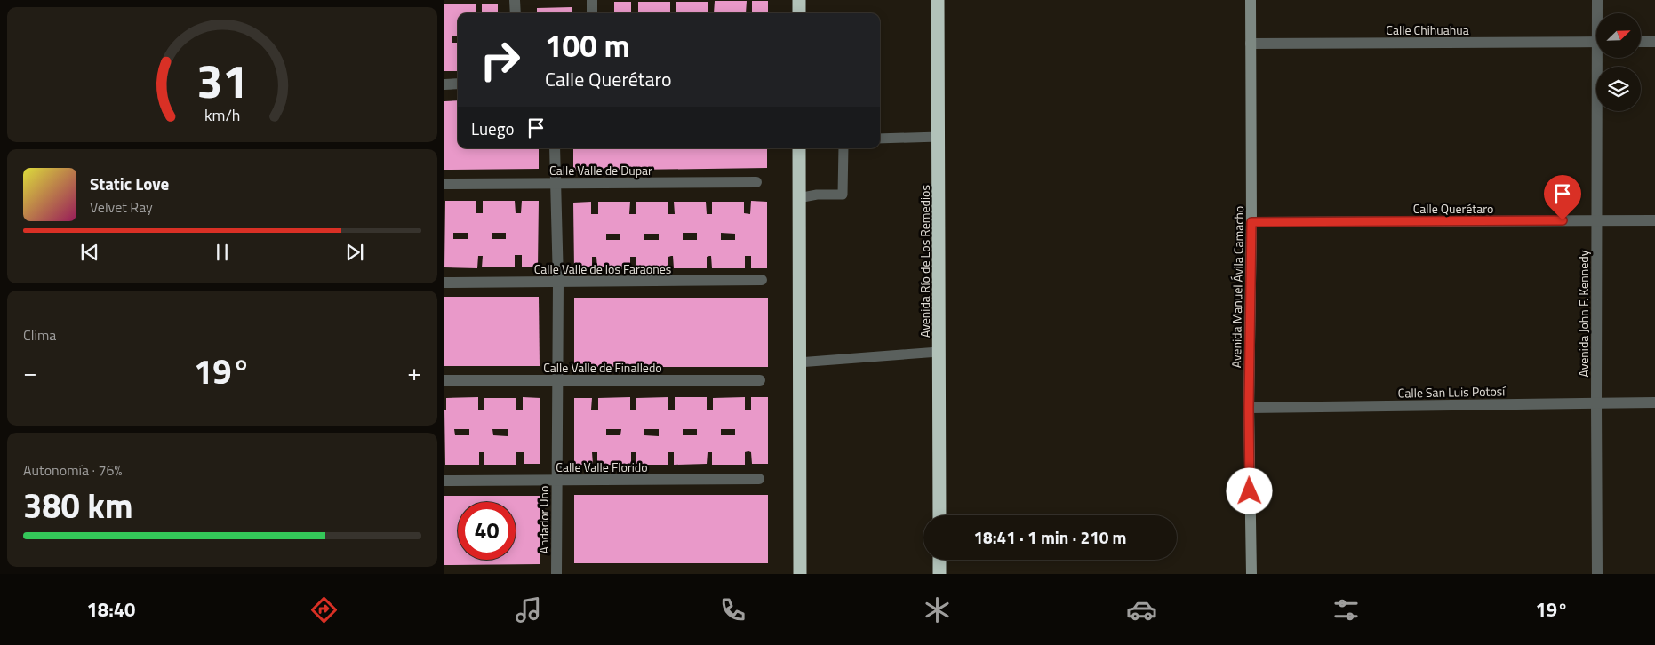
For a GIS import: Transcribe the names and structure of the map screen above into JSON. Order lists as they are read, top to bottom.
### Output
{
  "streets": {
    "highway": ["Avenida Río de Los Remedios"],
    "street": [
      "Calle Chihuahua",
      "Calle Valle de Dupar",
      "Calle Querétaro",
      "Calle Valle de los Faraones",
      "Avenida Manuel Ávila Camacho",
      "Avenida John F. Kennedy",
      "Calle Valle de Finalledo",
      "Calle San Luis Potosí",
      "Calle Valle Florido",
      "Andador Uno"
    ]
  },
  "crossings": [
    ["Calle Chihuahua", "Avenida Manuel Ávila Camacho"],
    ["Calle Valle de Dupar", "Andador Uno"],
    ["Calle Querétaro", "Avenida Manuel Ávila Camacho"],
    ["Calle Querétaro", "Avenida John F. Kennedy"],
    ["Calle Valle de los Faraones", "Andador Uno"],
    ["Avenida Manuel Ávila Camacho", "Calle San Luis Potosí"],
    ["Avenida John F. Kennedy", "Calle San Luis Potosí"],
    ["Calle Valle de Finalledo", "Andador Uno"],
    ["Calle Valle Florido", "Andador Uno"]
  ],
  "north": "top right",
  "page": {
    "turn": ["100 m", "Calle Querétaro"],
    "then": "Luego",
    "song": ["Static Love", "Velvet Ray"],
    "tile": [
      "Clima",
      ["Autonomía · 76%", "380 km"]
    ],
    "heat": ["−", "19°", "+"],
    "limit": "40",
    "trip": "18:41 · 1 min · 210 m",
    "tabs": ["18:40", "19°"],
    "gauge": ["31", "km/h"]
  }
}
